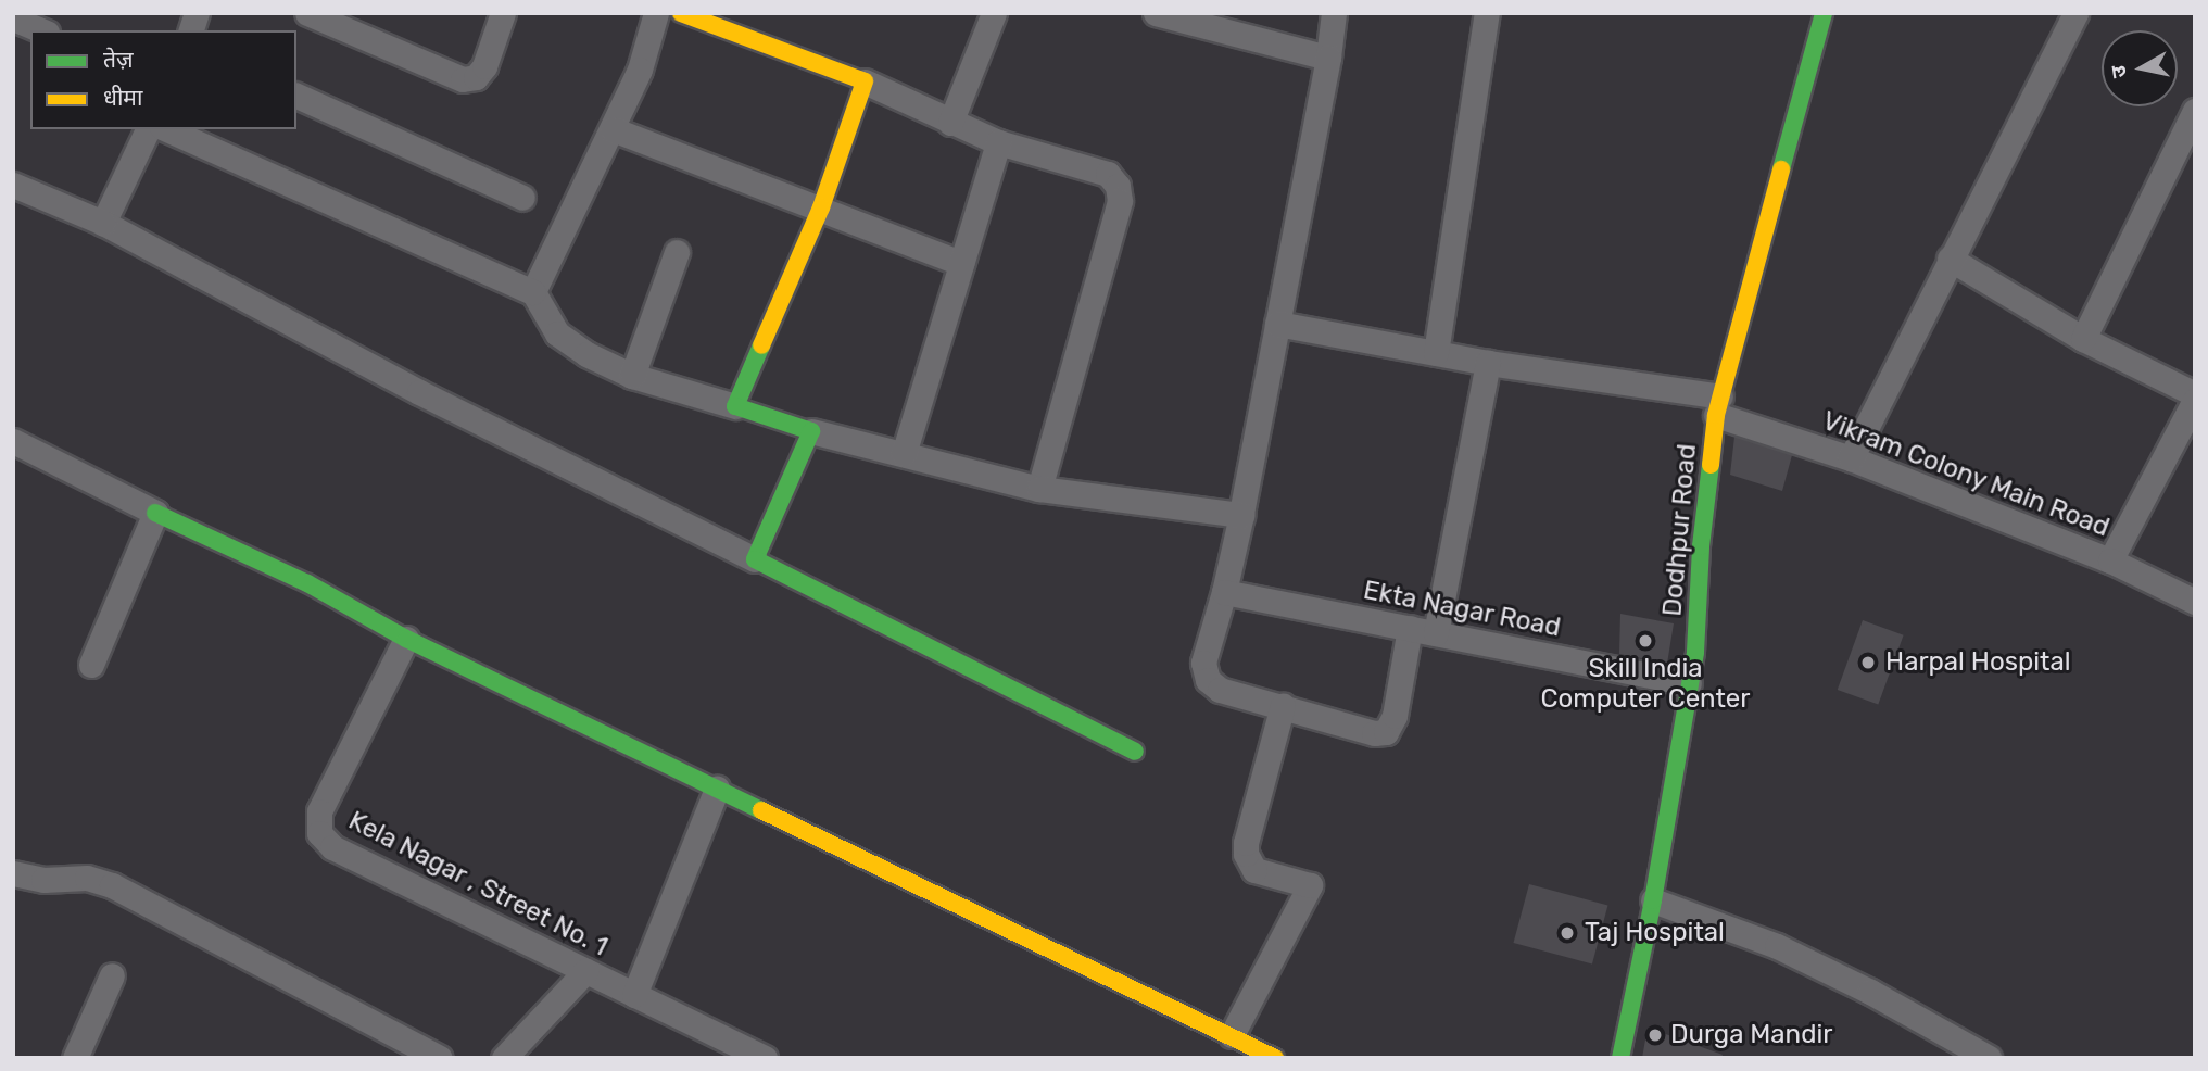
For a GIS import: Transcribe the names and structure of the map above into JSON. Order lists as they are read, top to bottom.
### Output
{
  "streets": {
    "street": [
      "Vikram Colony Main Road",
      "Dodhpur Road",
      "Ekta Nagar Road",
      "Kela Nagar , Street No. 1"
    ]
  },
  "crossings": [
    ["Vikram Colony Main Road", "Dodhpur Road"],
    ["Dodhpur Road", "Ekta Nagar Road"]
  ],
  "places": [
    "Skill India Computer Center",
    "Harpal Hospital",
    "Taj Hospital",
    "Durga Mandir"
  ],
  "legend": ["तेज़", "धीमा"],
  "north": "left"
}
